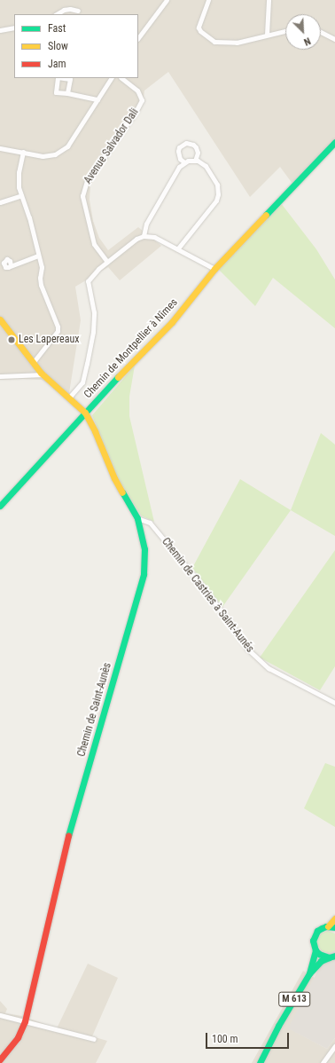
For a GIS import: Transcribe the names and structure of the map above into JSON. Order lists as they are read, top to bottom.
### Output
{
  "streets": {
    "street": [
      "Avenue Salvador Dali",
      "Chemin de Montpellier à Nîmes",
      "Chemin de Castries à Saint-Aunés",
      "Chemin de Saint-Aunès",
      "M 613"
    ]
  },
  "crossings": [
    ["Chemin de Montpellier à Nîmes", "Chemin de Saint-Aunès"],
    ["Chemin de Castries à Saint-Aunés", "Chemin de Saint-Aunès"]
  ],
  "places": ["Les Lapereaux"],
  "legend": ["Fast", "Slow", "Jam"],
  "scale_bar": "100 m",
  "north": "bottom right"
}
